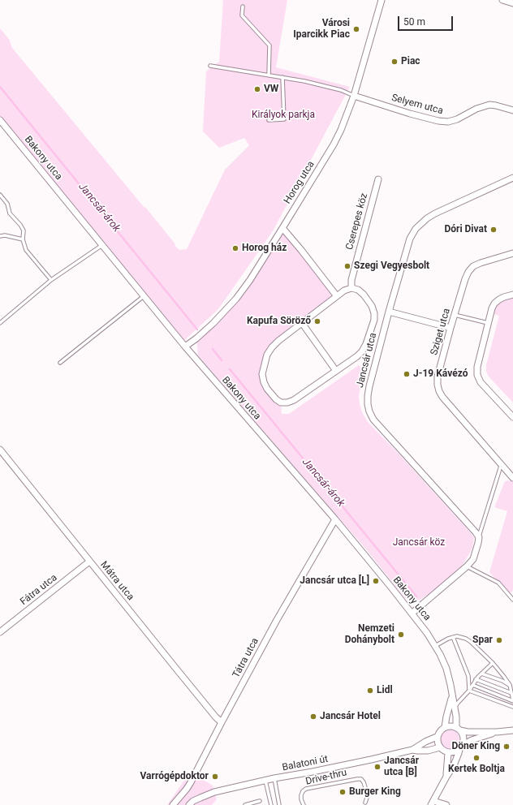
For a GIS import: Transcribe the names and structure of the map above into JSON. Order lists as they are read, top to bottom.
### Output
{
  "streets": {
    "street": [
      "Selyem utca",
      "Bakony utca",
      "Horog utca",
      "Cserepes köz",
      "Sziget utca",
      "Jancsár utca",
      "Mátra utca",
      "Fátra utca",
      "Tátra utca",
      "Balatoni út"
    ],
    "lane": ["Drive-thru"]
  },
  "crossings": [
    ["Selyem utca", "Horog utca"],
    ["Bakony utca", "Horog utca"],
    ["Bakony utca", "Tátra utca"],
    ["Bakony utca", "Balatoni út"],
    ["Mátra utca", "Fátra utca"],
    ["Mátra utca", "Tátra utca"]
  ],
  "water": ["Jancsár-árok"],
  "parks": ["Királyok parkja", "Jancsár köz"],
  "places": [
    "Városi Iparcikk Piac",
    "Piac",
    "VW",
    "Dóri Divat",
    "Horog ház",
    "Szegi Vegyesbolt",
    "Kapufa Söröző",
    "J-19 Kávézó",
    "Jancsár utca [L]",
    "Nemzeti Dohánybolt",
    "Spar",
    "Lidl",
    "Jancsár Hotel",
    "Döner King",
    "Kertek Boltja",
    "Jancsár utca [B]",
    "Varrógépdoktor",
    "Burger King"
  ],
  "scale_bar": "50 m"
}
